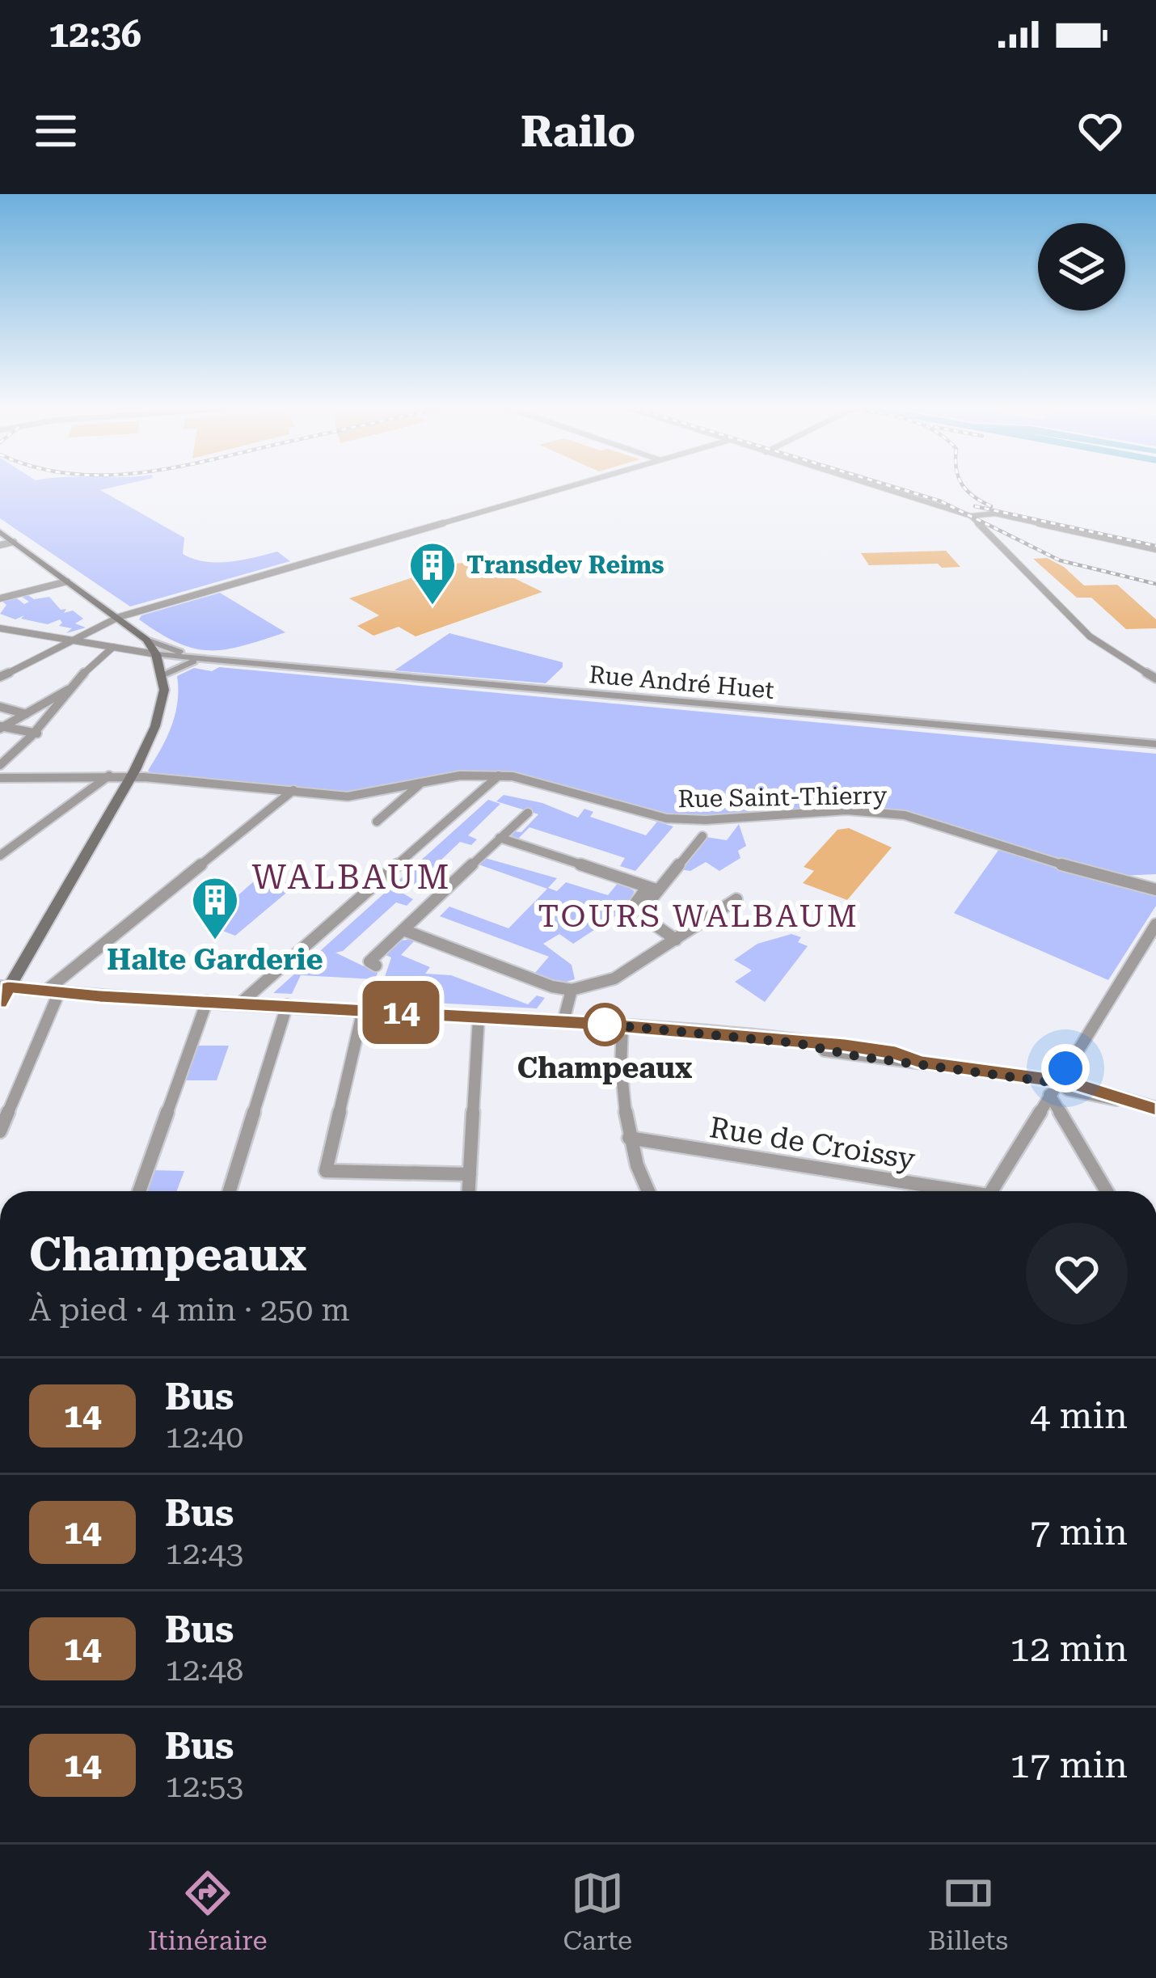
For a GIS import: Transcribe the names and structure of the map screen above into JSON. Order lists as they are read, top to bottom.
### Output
{
  "streets": {
    "street": ["Rue André Huet", "Rue Saint-Thierry", "Rue de Croissy"]
  },
  "districts": ["WALBAUM", "TOURS WALBAUM"],
  "places": {
    "building": ["Transdev Reims", "Halte Garderie"],
    "other": ["Champeaux"]
  },
  "lines": ["bus line 14"],
  "page": {
    "status": "12:36",
    "header": "Railo",
    "on_map": "14",
    "heading": ["Champeaux", "À pied · 4 min · 250 m"],
    "list": [
      {
        "mark": "14",
        "name": "Bus",
        "note": "12:40",
        "value": "4 min"
      },
      {
        "mark": "14",
        "name": "Bus",
        "note": "12:43",
        "value": "7 min"
      },
      {
        "mark": "14",
        "name": "Bus",
        "note": "12:48",
        "value": "12 min"
      },
      {
        "mark": "14",
        "name": "Bus",
        "note": "12:53",
        "value": "17 min"
      }
    ],
    "tabs": ["Itinéraire", "Carte", "Billets"]
  }
}
